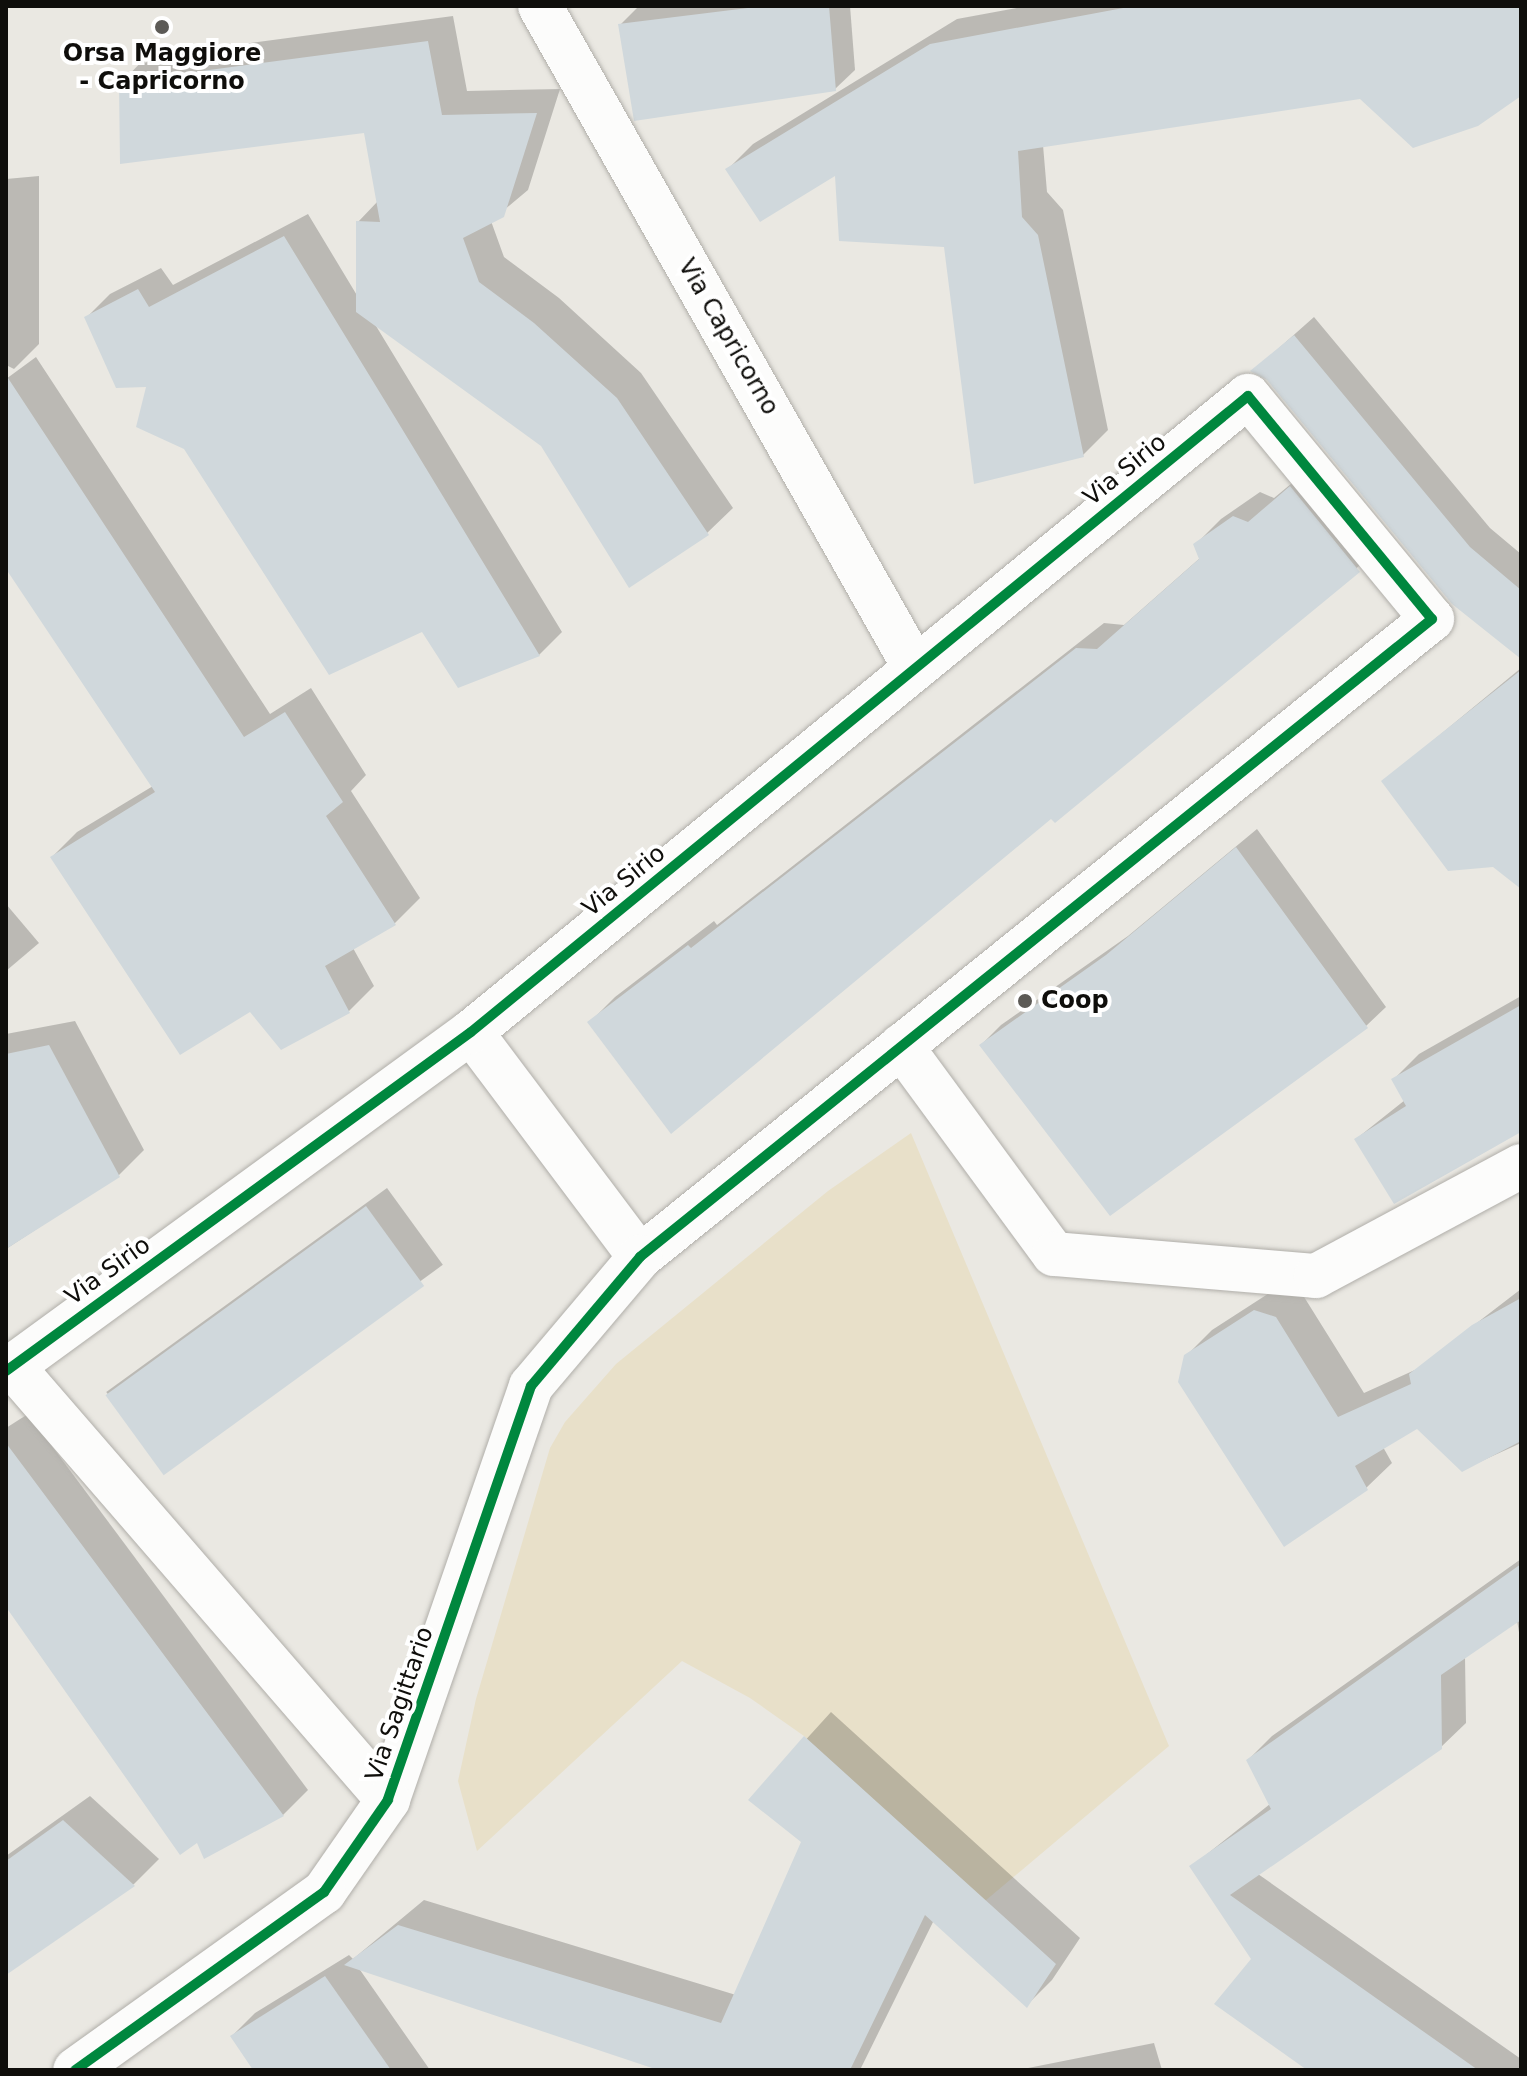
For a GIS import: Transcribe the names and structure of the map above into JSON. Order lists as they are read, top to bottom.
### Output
{
  "streets": {
    "street": ["Via Capricorno", "Via Sirio", "Via Sagittario"]
  },
  "crossings": [
    ["Via Capricorno", "Via Sirio"],
    ["Via Sirio", "Via Sagittario"]
  ],
  "places": ["Orsa Maggiore - Capricorno", "Coop"]
}
